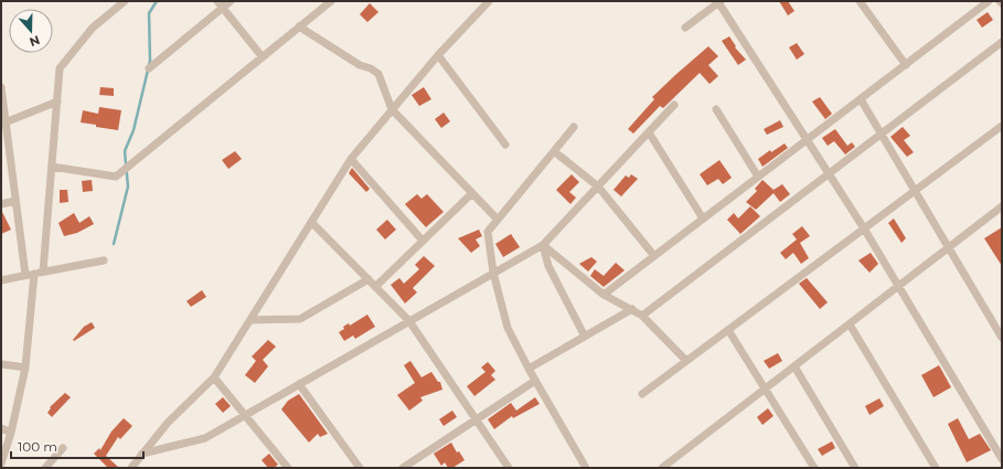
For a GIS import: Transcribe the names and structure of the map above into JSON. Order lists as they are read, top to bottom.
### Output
{
  "scale_bar": "100 m",
  "north": "bottom"
}
